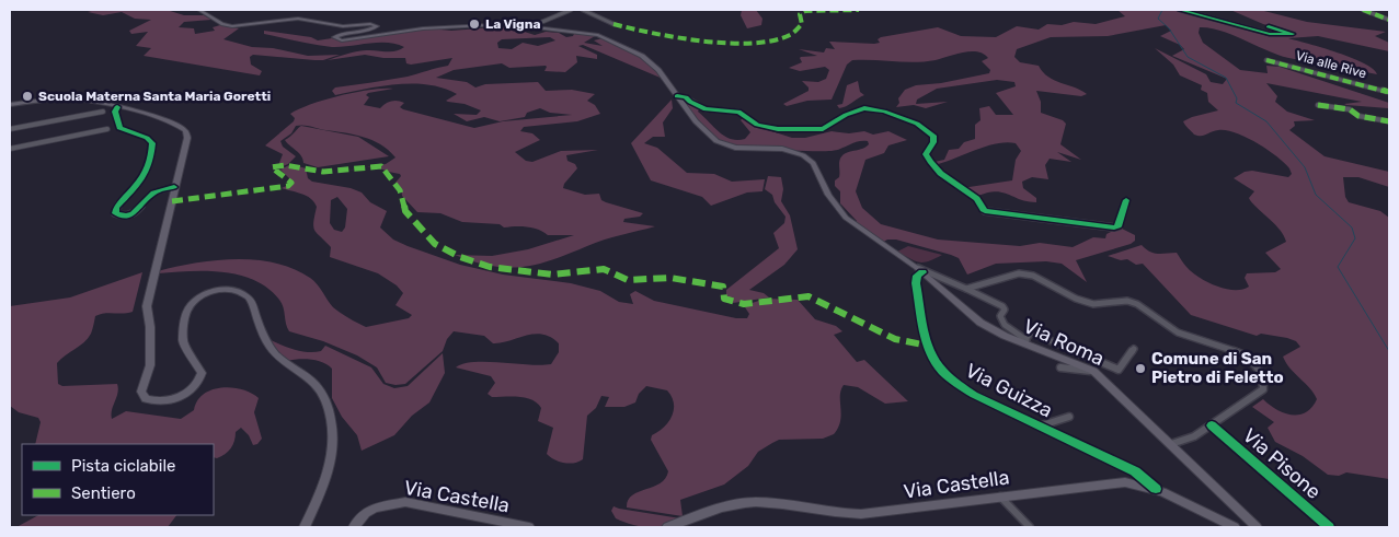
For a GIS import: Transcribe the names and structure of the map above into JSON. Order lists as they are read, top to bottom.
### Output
{
  "streets": {
    "main road": ["Via Roma", "Via Castella"],
    "street": ["Via alle Rive", "Via Guizza", "Via Pisone"]
  },
  "crossings": [
    ["Via Roma", "Via Guizza"],
    ["Via Guizza", "Via Castella"]
  ],
  "places": ["La Vigna", "Scuola Materna Santa Maria Goretti", "Comune di San Pietro di Feletto"],
  "legend": ["Pista ciclabile", "Sentiero"]
}
